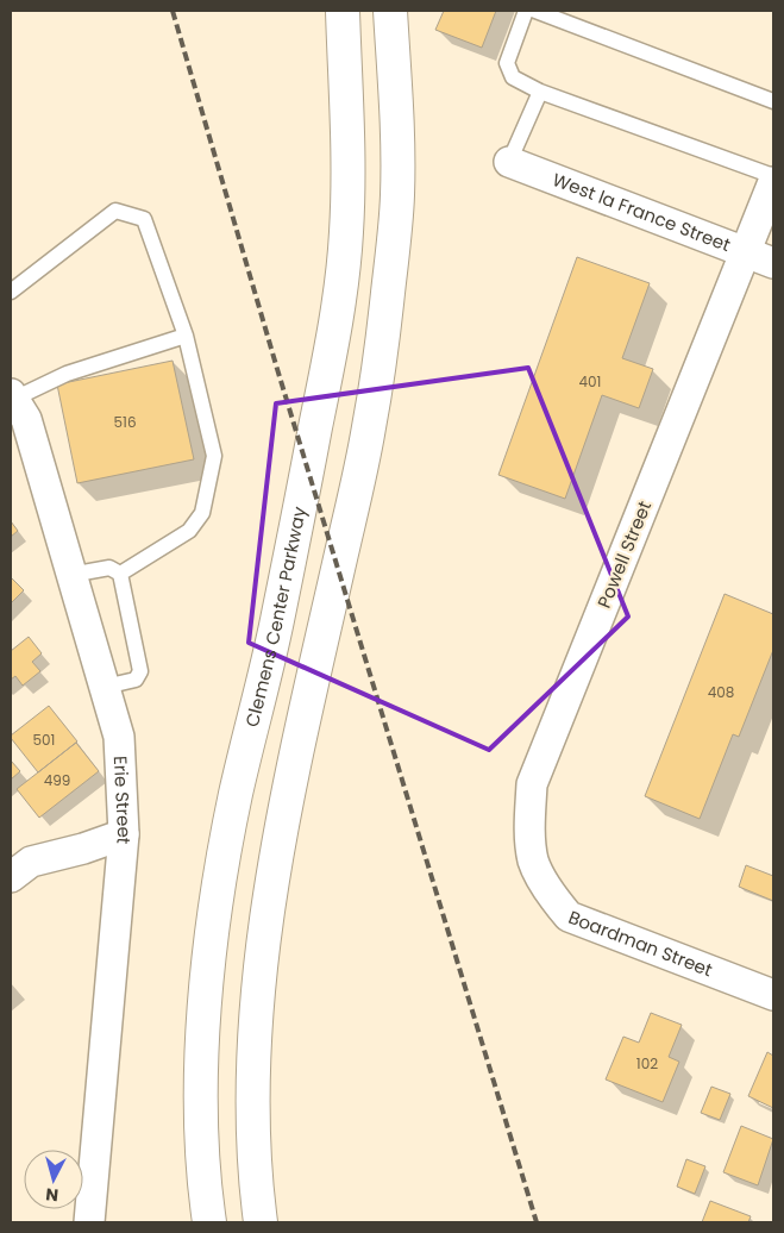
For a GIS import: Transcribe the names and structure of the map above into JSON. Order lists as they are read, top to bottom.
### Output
{
  "streets": {
    "main road": ["Clemens Center Parkway"],
    "street": [
      "West la France Street",
      "Powell Street",
      "Erie Street",
      "Boardman Street"
    ]
  },
  "crossings": [
    ["West la France Street", "Powell Street"],
    ["Powell Street", "Boardman Street"]
  ],
  "house_numbers": [
    "401",
    "516",
    "408",
    "501",
    "499",
    "102"
  ],
  "north": "bottom"
}
